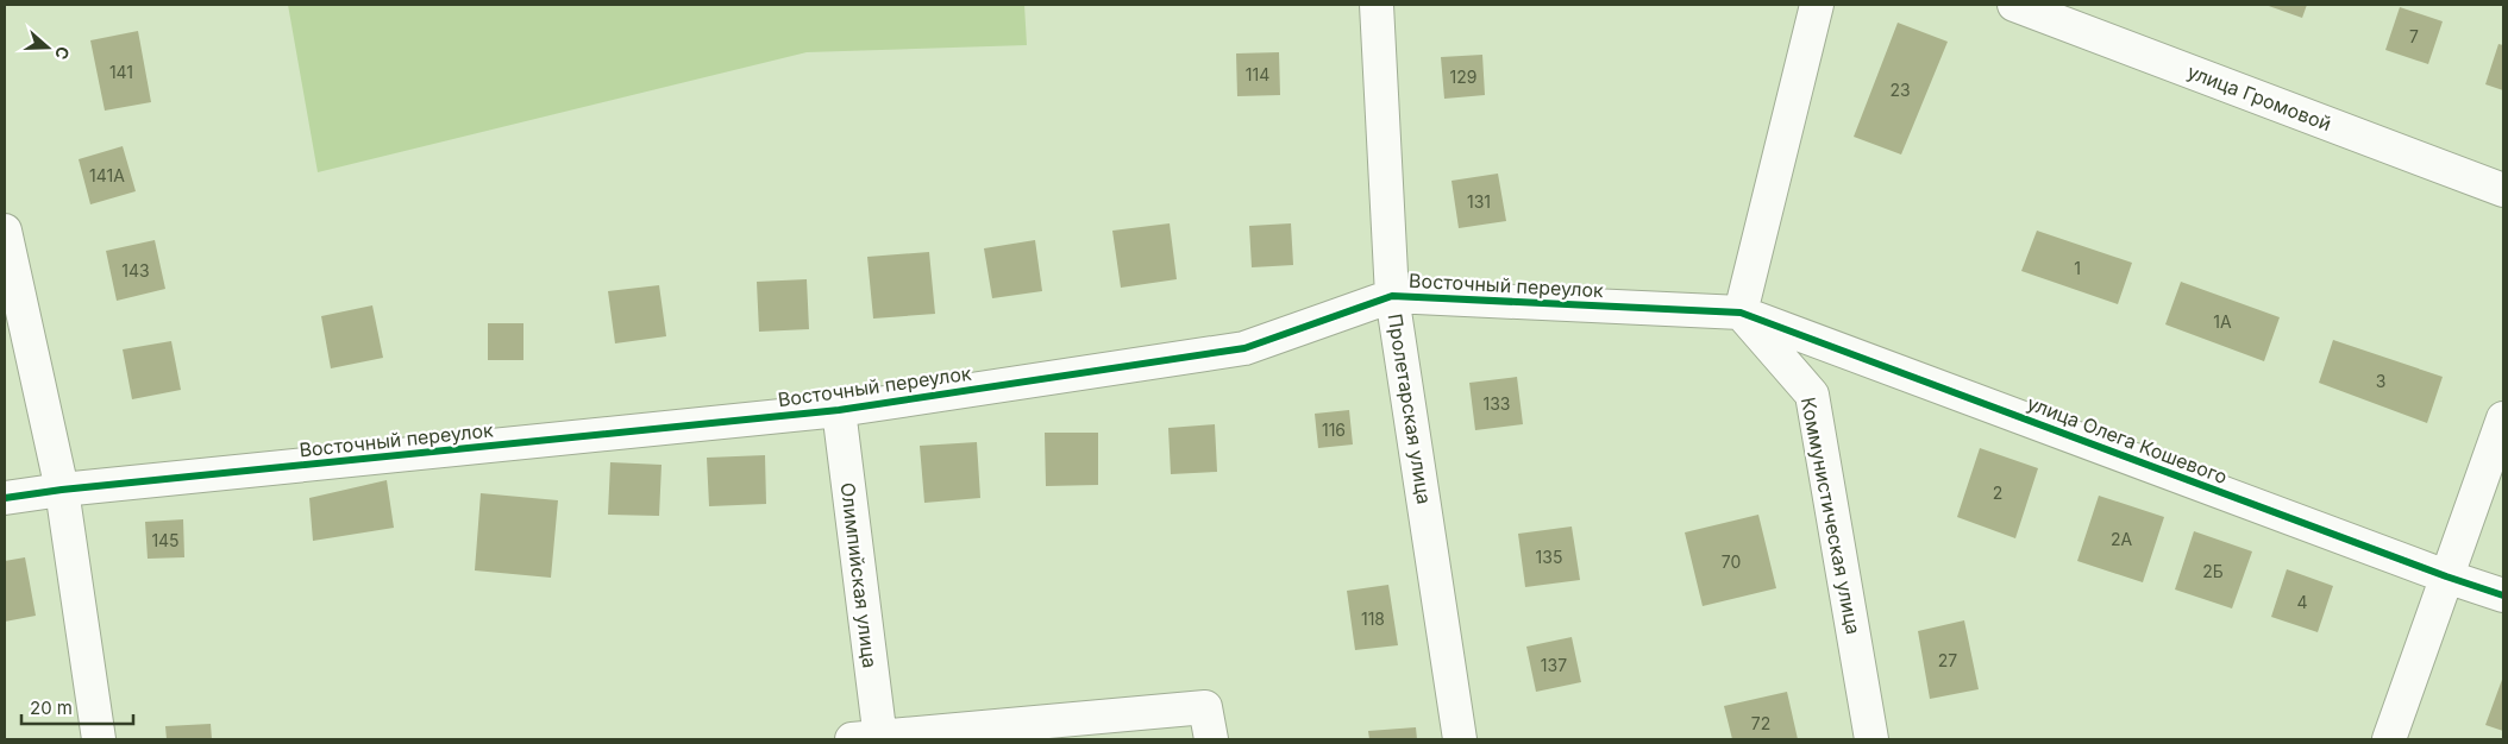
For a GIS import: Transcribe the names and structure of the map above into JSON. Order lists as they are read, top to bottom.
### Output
{
  "streets": {
    "street": [
      "улица Громовой",
      "Восточный переулок",
      "Пролетарская улица",
      "улица Олега Кошевого",
      "Коммунистическая улица",
      "Олимпийская улица"
    ]
  },
  "crossings": [
    ["Восточный переулок", "Пролетарская улица"],
    ["Восточный переулок", "улица Олега Кошевого"],
    ["Восточный переулок", "Коммунистическая улица"],
    ["Восточный переулок", "Олимпийская улица"],
    ["улица Олега Кошевого", "Коммунистическая улица"]
  ],
  "house_numbers": [
    "7",
    "141",
    "114",
    "129",
    "23",
    "141А",
    "131",
    "1",
    "143",
    "1А",
    "3",
    "133",
    "116",
    "2",
    "2А",
    "145",
    "135",
    "70",
    "2Б",
    "4",
    "118",
    "27",
    "137",
    "72"
  ],
  "scale_bar": "20 m",
  "north": "right"
}
